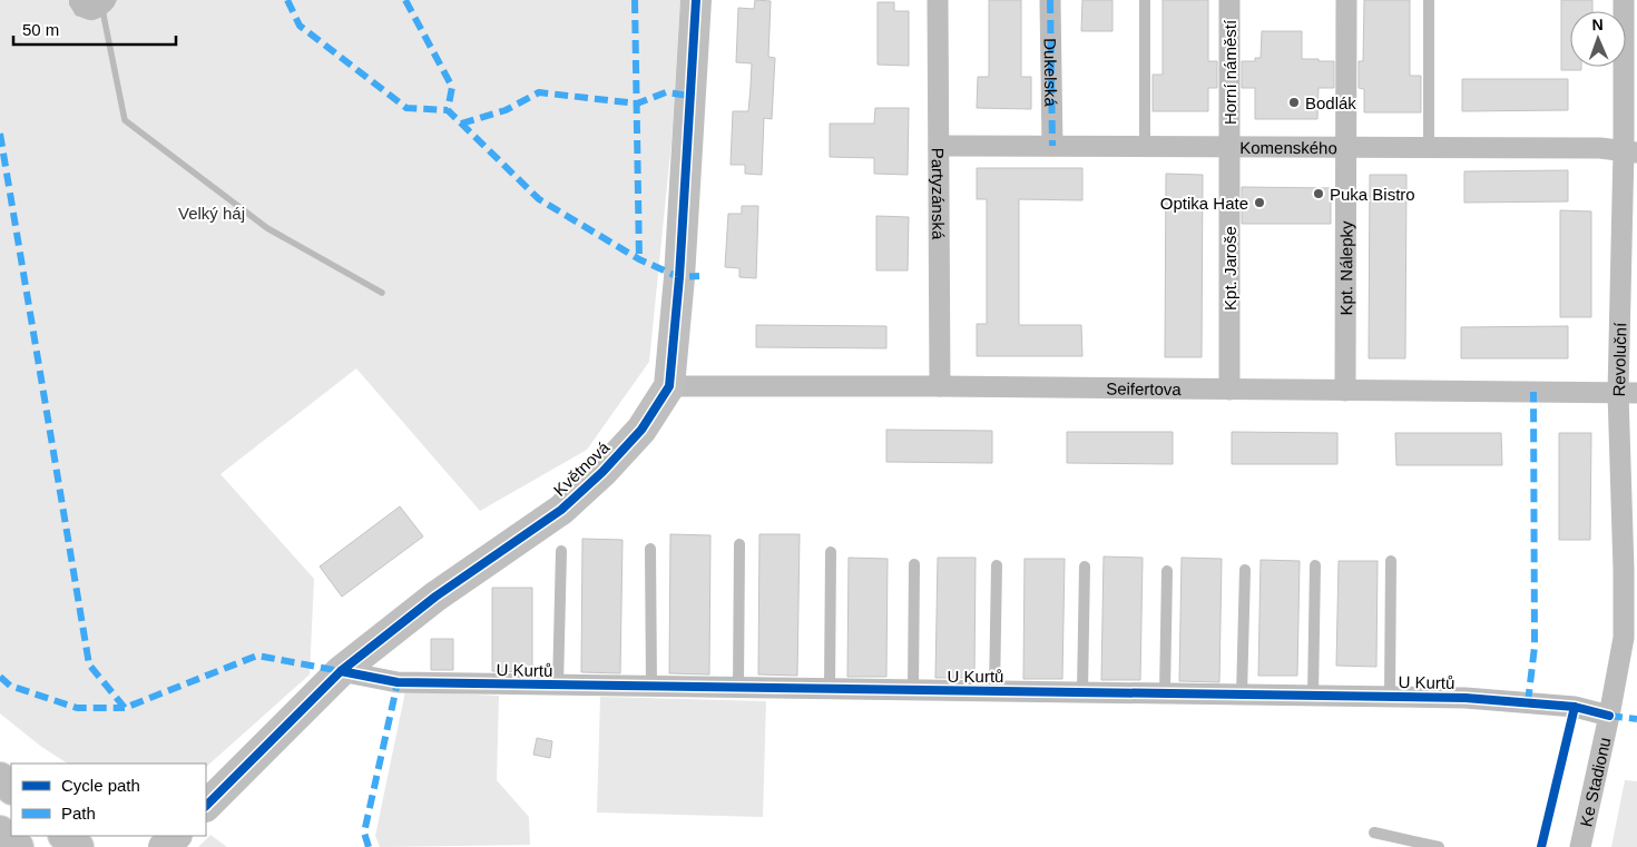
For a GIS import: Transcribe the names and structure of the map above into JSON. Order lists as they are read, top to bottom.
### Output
{
  "streets": {
    "street": [
      "Dukelská",
      "Horní náměstí",
      "Komenského",
      "Partyzánská",
      "Kpt. Jaroše",
      "Kpt. Nálepky",
      "Revoluční",
      "Seifertova",
      "Květnová",
      "U Kurtů",
      "Ke Stadionu"
    ]
  },
  "crossings": [
    ["Dukelská", "Komenského"],
    ["Horní náměstí", "Komenského"],
    ["Horní náměstí", "Kpt. Jaroše"],
    ["Komenského", "Partyzánská"],
    ["Komenského", "Kpt. Jaroše"],
    ["Komenského", "Kpt. Nálepky"],
    ["Komenského", "Revoluční"],
    ["Partyzánská", "Seifertova"],
    ["Kpt. Jaroše", "Seifertova"],
    ["Kpt. Nálepky", "Seifertova"],
    ["Revoluční", "Seifertova"],
    ["Revoluční", "U Kurtů"],
    ["Revoluční", "Ke Stadionu"],
    ["Seifertova", "Květnová"],
    ["Květnová", "U Kurtů"],
    ["U Kurtů", "Ke Stadionu"]
  ],
  "parks": ["Velký háj"],
  "places": ["Bodlák", "Puka Bistro", "Optika Hate"],
  "legend": ["Cycle path", "Path"],
  "scale_bar": "50 m",
  "north": "top"
}
